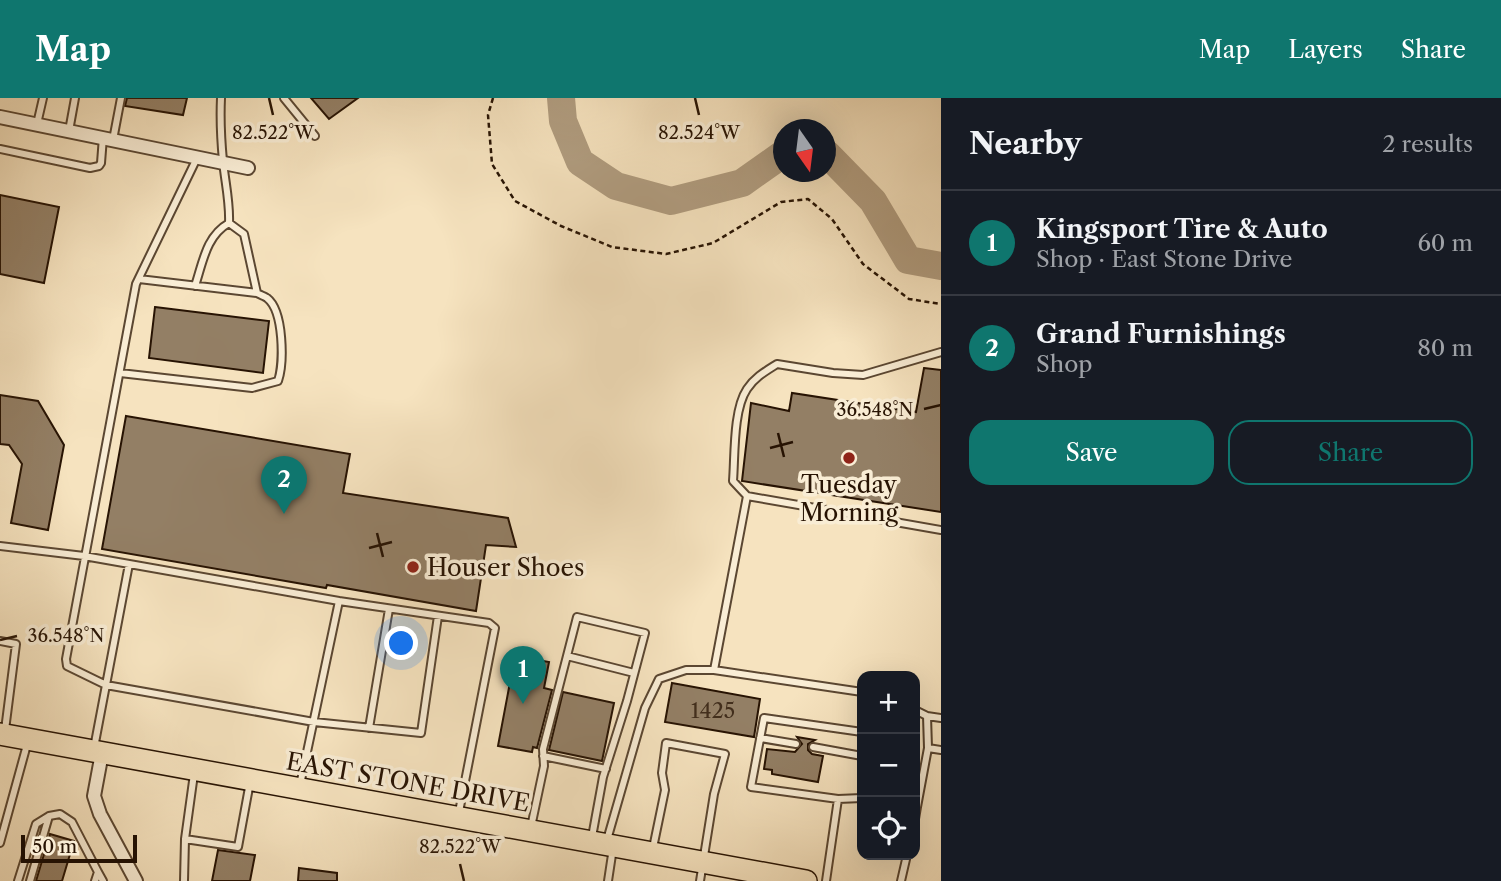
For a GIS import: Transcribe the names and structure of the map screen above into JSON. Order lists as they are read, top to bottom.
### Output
{
  "streets": {
    "highway": ["EAST STONE DRIVE"]
  },
  "places": ["Tuesday Morning", "Houser Shoes"],
  "house_numbers": ["1425"],
  "scale_bar": "50 m",
  "north": "bottom",
  "page": {
    "header": "Map",
    "nav": ["Map", "Layers", "Share"],
    "heading": ["Nearby", "2 results"],
    "list": [
      {
        "mark": "1",
        "name": "Kingsport Tire & Auto",
        "note": "Shop · East Stone Drive",
        "value": "60 m"
      },
      {
        "mark": "2",
        "name": "Grand Furnishings",
        "note": "Shop",
        "value": "80 m"
      }
    ],
    "buttons": ["Save", "Share"],
    "pins": ["2", "1"],
    "map_buttons": ["+", "−"],
    "scale": "50 m"
  },
  "coordinates": ["82.522°W", "82.524°W", "36.548°N"]
}
